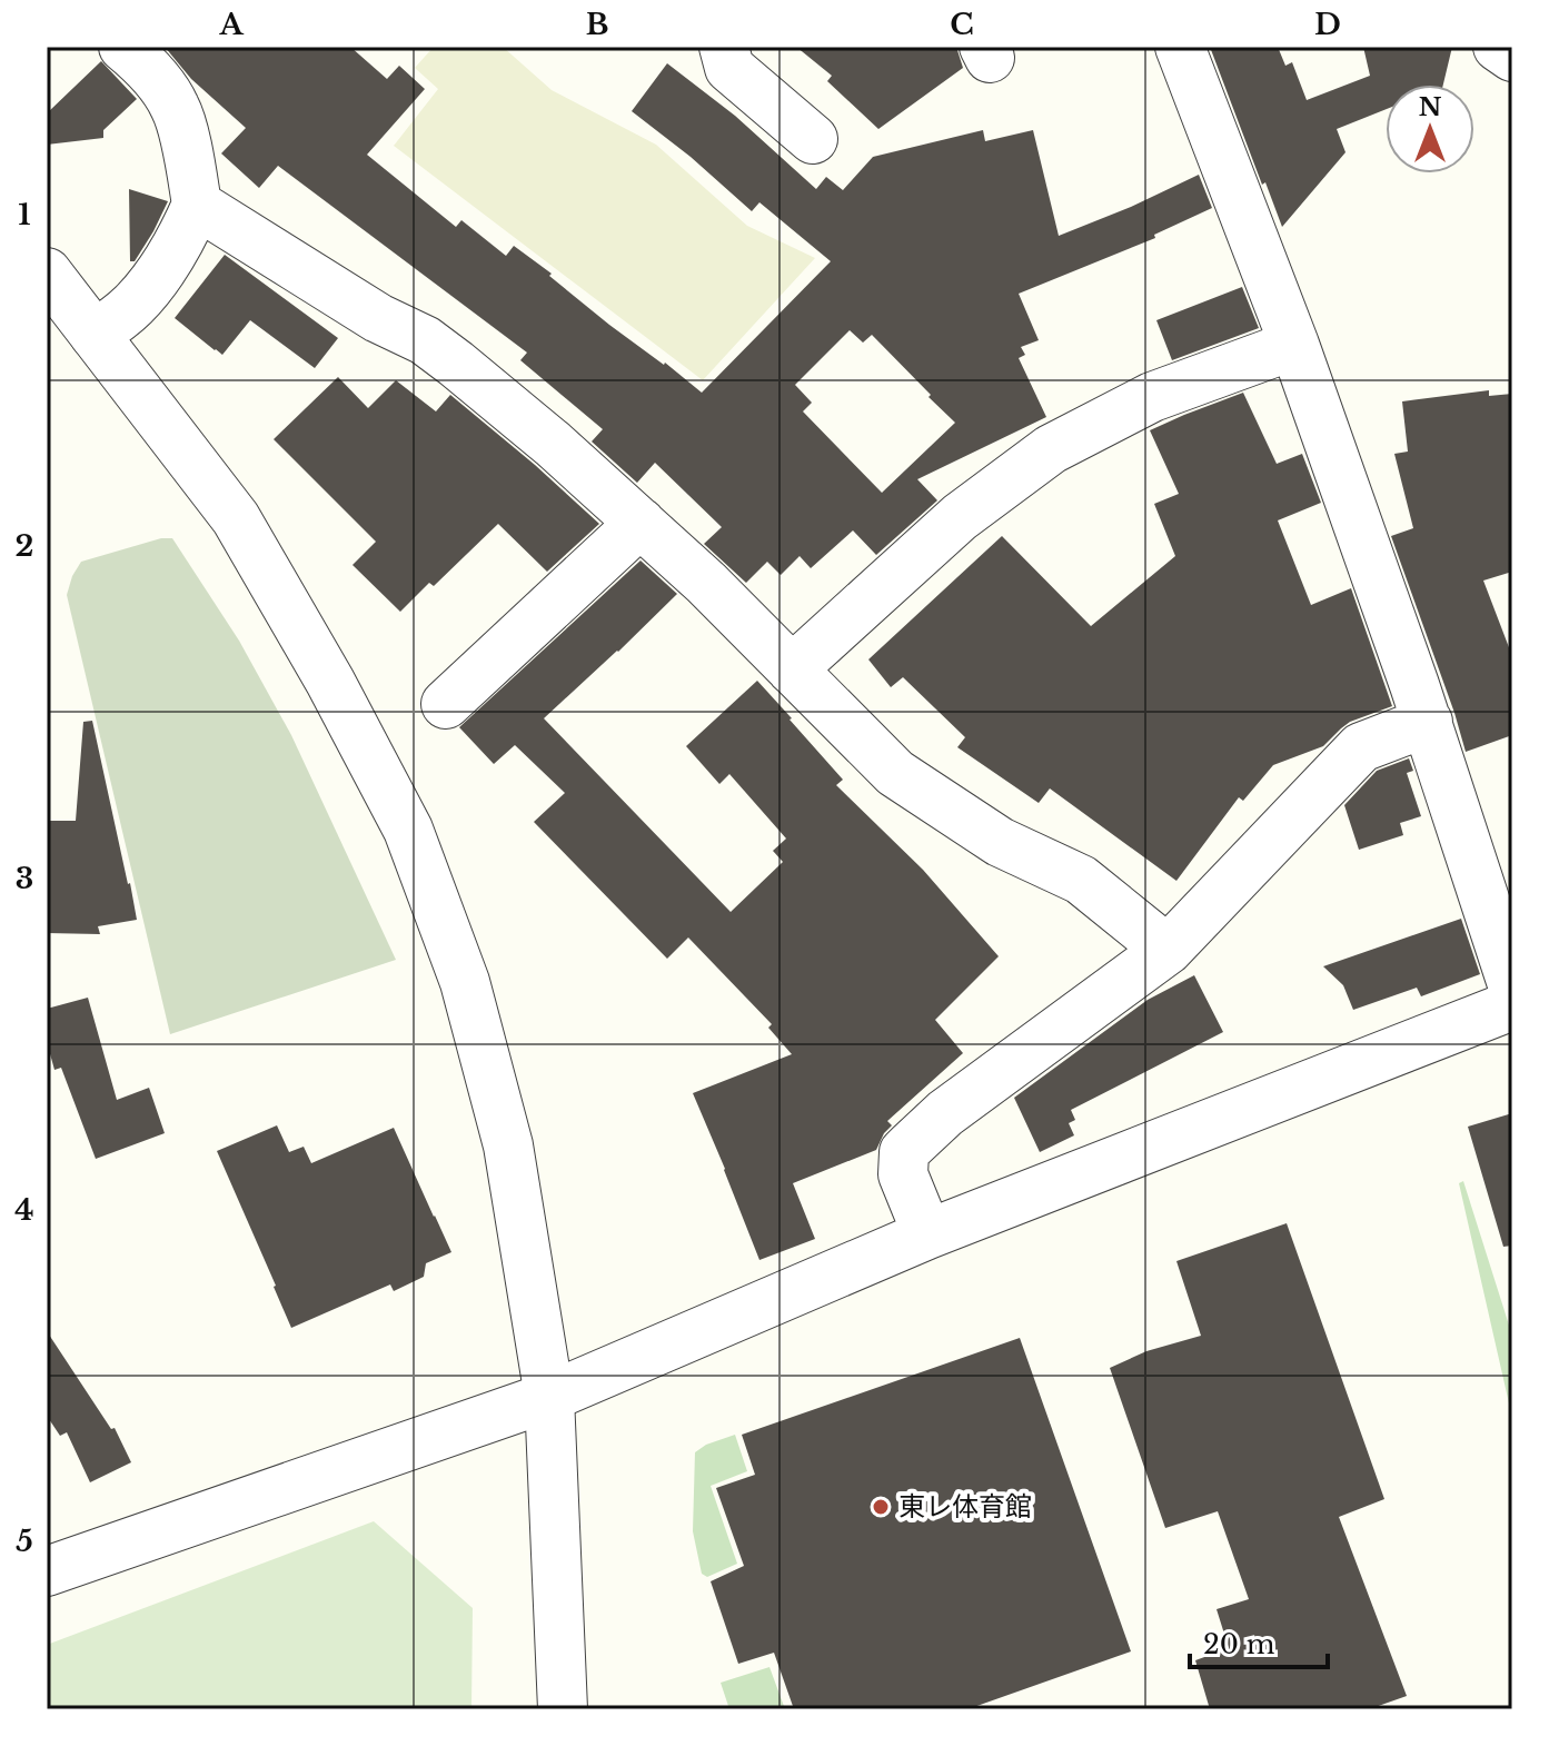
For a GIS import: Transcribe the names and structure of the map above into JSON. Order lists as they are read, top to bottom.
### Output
{
  "places": ["東レ体育館"],
  "scale_bar": "20 m",
  "north": "top",
  "grid": {
    "columns": [
      "A",
      "B",
      "C",
      "D"
    ],
    "rows": [
      "1",
      "2",
      "3",
      "4",
      "5"
    ]
  }
}
